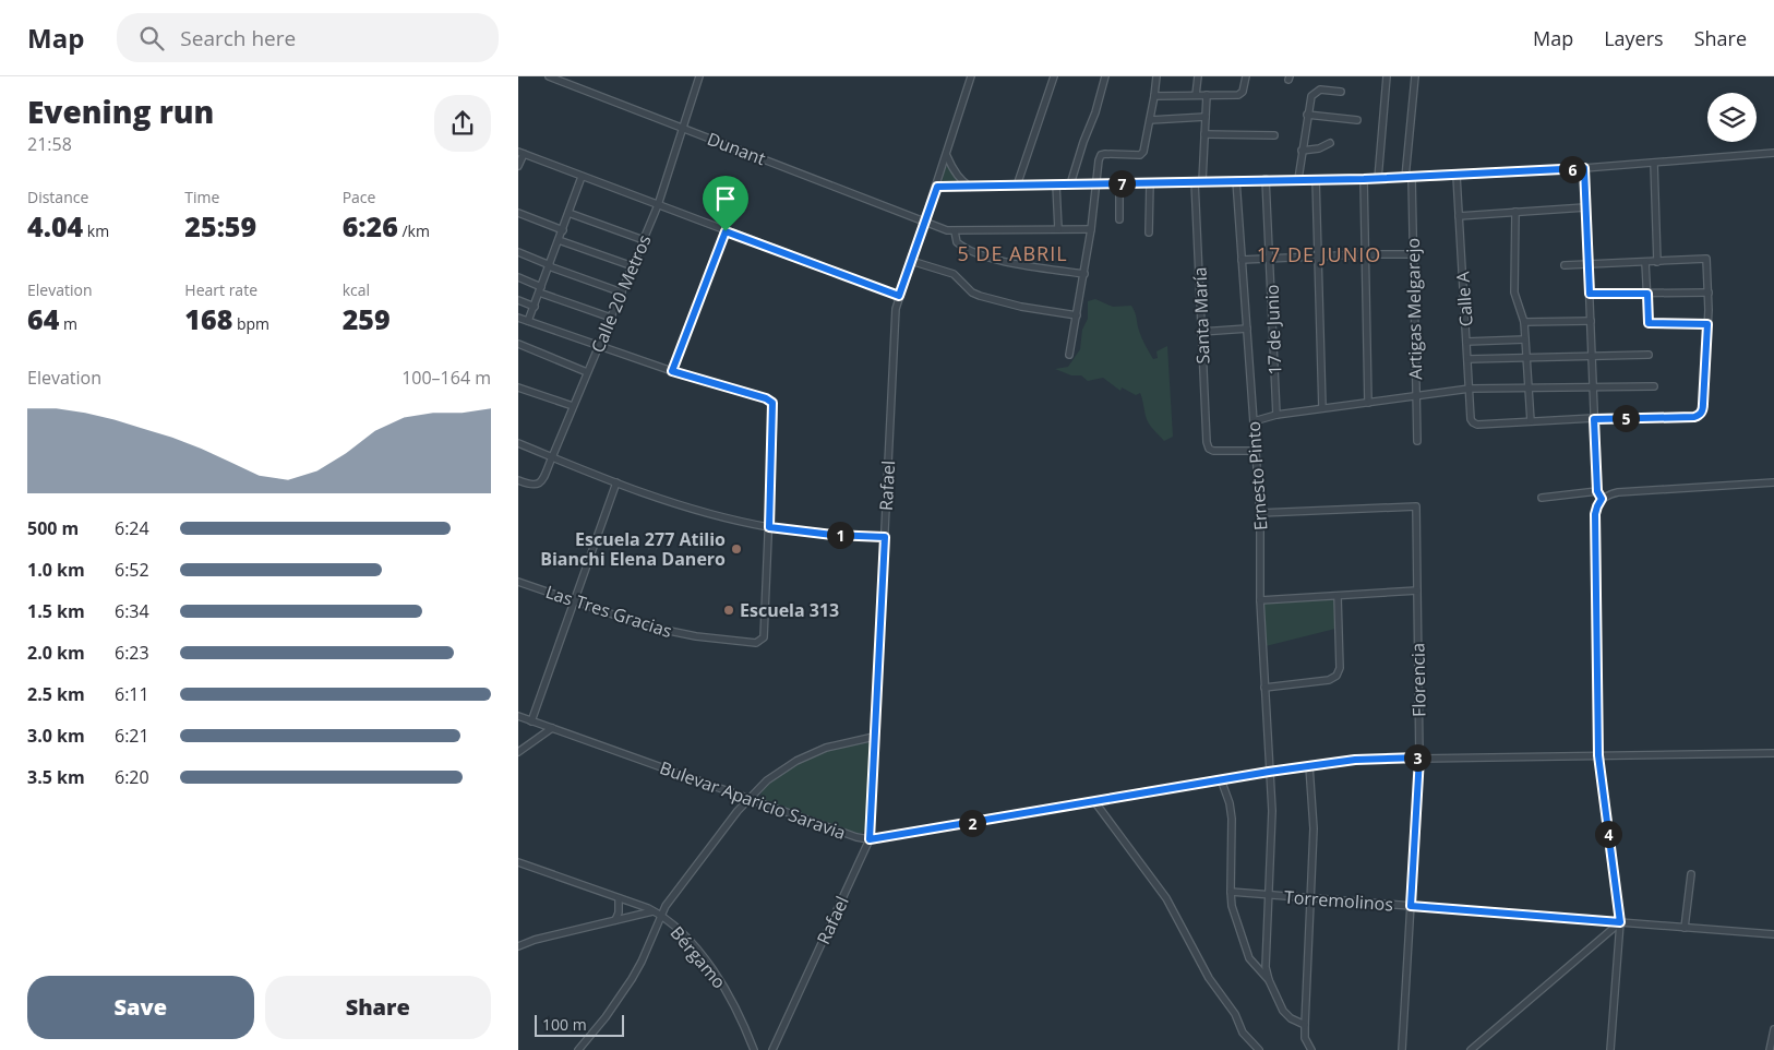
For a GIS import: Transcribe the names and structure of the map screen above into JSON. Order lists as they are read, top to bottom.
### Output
{
  "streets": {
    "street": [
      "Dunant",
      "Calle 20 Metros",
      "Calle A",
      "Artigas Melgarejo",
      "Santa María",
      "17 de Junio",
      "Ernesto Pinto",
      "Rafael",
      "Las Tres Gracias",
      "Florencia",
      "Bulevar Aparicio Saravia",
      "Torremolinos",
      "Bérgamo"
    ]
  },
  "crossings": [
    ["Dunant", "Calle 20 Metros"],
    ["Dunant", "Rafael"],
    ["Santa María", "Ernesto Pinto"],
    ["Ernesto Pinto", "Florencia"],
    ["Ernesto Pinto", "Bulevar Aparicio Saravia"],
    ["Ernesto Pinto", "Torremolinos"],
    ["Rafael", "Bulevar Aparicio Saravia"],
    ["Florencia", "Bulevar Aparicio Saravia"],
    ["Florencia", "Torremolinos"]
  ],
  "districts": ["5 DE ABRIL", "17 DE JUNIO"],
  "places": ["Escuela 277 Atilio Bianchi Elena Danero", "Escuela 313"],
  "scale_bar": "100 m",
  "page": {
    "header": "Map",
    "search": "Search here",
    "nav": ["Map", "Layers", "Share"],
    "heading": ["Evening run", "21:58"],
    "pins": [
      "6",
      "7",
      "5",
      "1",
      "3",
      "2",
      "4"
    ],
    "stats": [
      ["Distance", "4.04 km"],
      ["Time", "25:59"],
      ["Pace", "6:26 /km"],
      ["Elevation", "64 m"],
      ["Heart rate", "168 bpm"],
      ["kcal", "259"]
    ],
    "chart": ["Elevation", "100–164 m"],
    "list": [
      {
        "name": "500 m",
        "note": "6:24"
      },
      {
        "name": "1.0 km",
        "note": "6:52"
      },
      {
        "name": "1.5 km",
        "note": "6:34"
      },
      {
        "name": "2.0 km",
        "note": "6:23"
      },
      {
        "name": "2.5 km",
        "note": "6:11"
      },
      {
        "name": "3.0 km",
        "note": "6:21"
      },
      {
        "name": "3.5 km",
        "note": "6:20"
      }
    ],
    "buttons": ["Save", "Share"],
    "scale": "100 m"
  }
}
